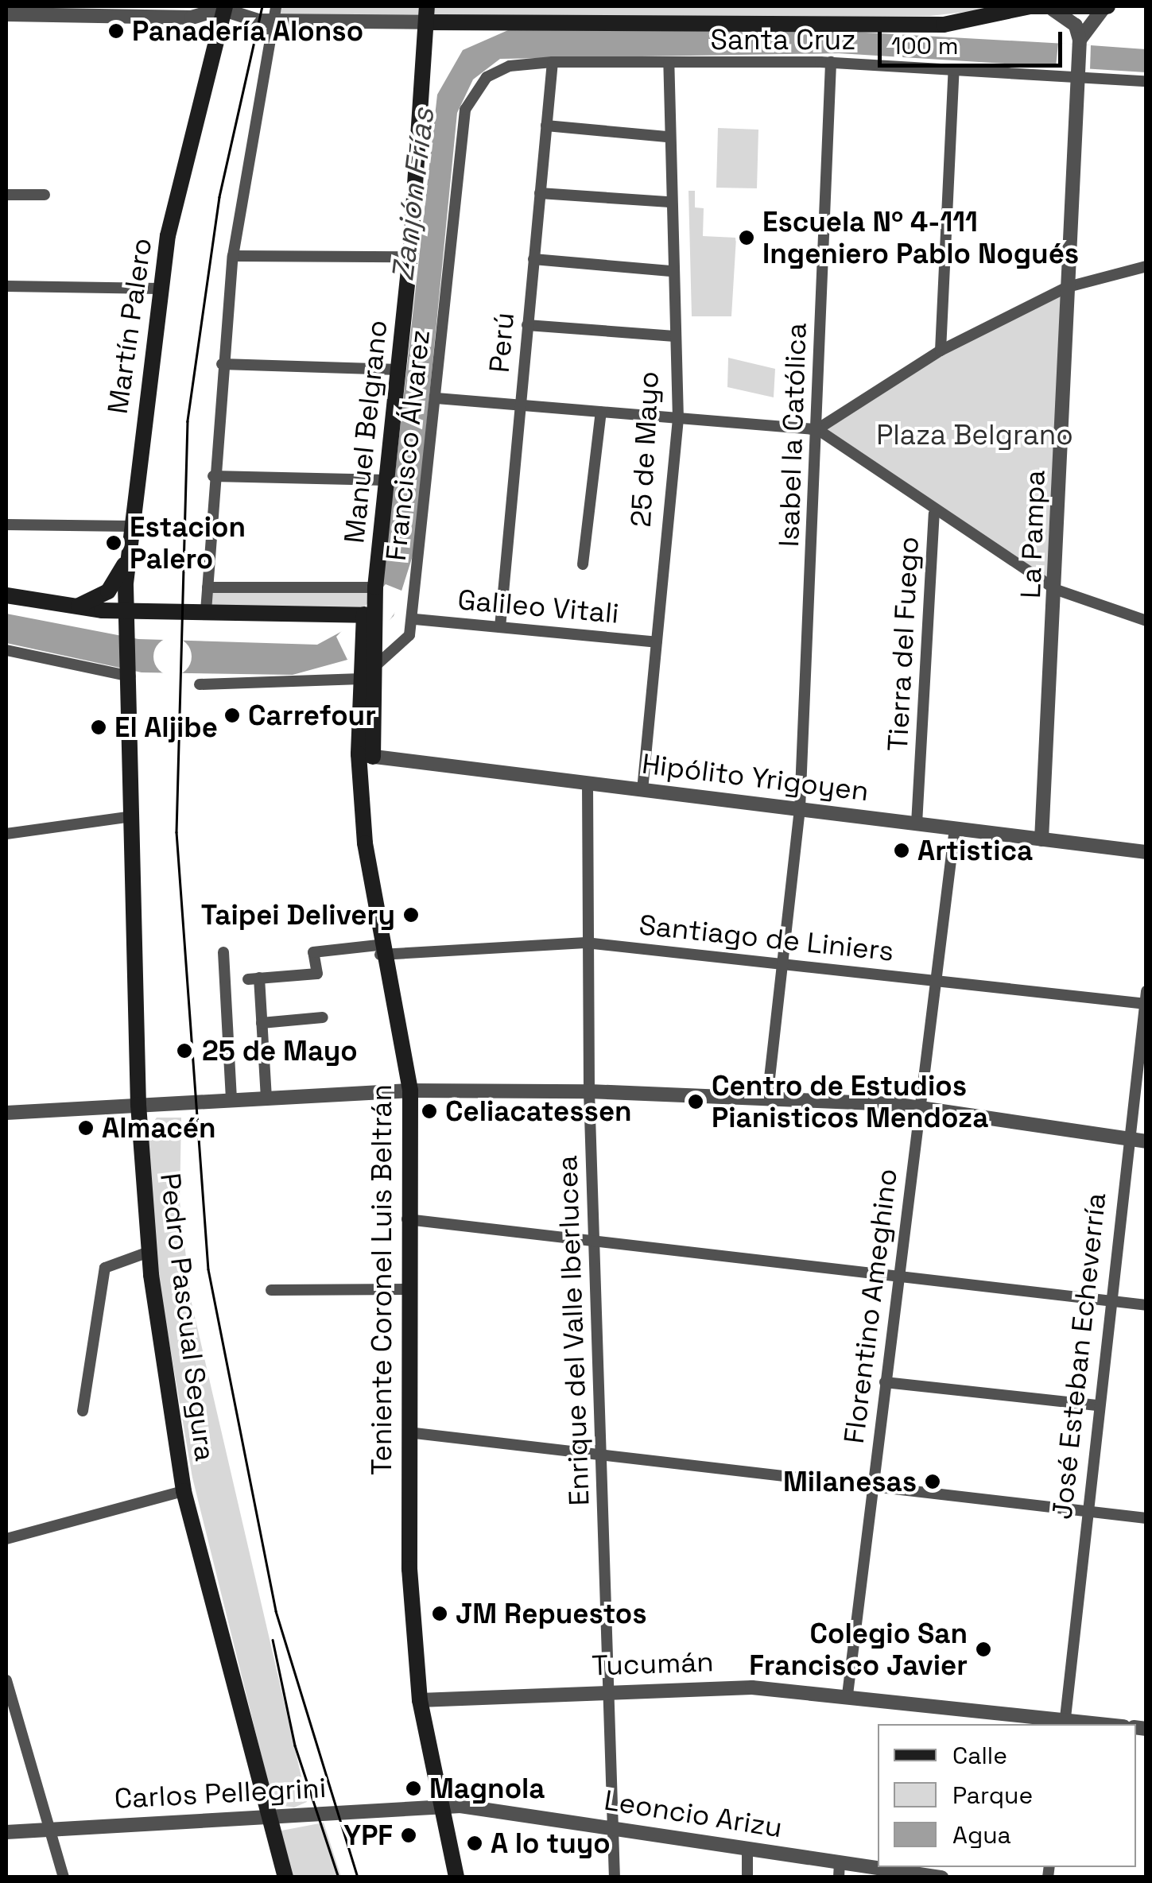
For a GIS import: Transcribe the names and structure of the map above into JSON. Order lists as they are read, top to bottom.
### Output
{
  "streets": {
    "main road": [
      "Martín Palero",
      "Manuel Belgrano",
      "Teniente Coronel Luis Beltrán",
      "Pedro Pascual Segura"
    ],
    "street": [
      "Santa Cruz",
      "Perú",
      "Isabel la Católica",
      "Francisco Álvarez",
      "25 de Mayo",
      "La Pampa",
      "Galileo Vitali",
      "Tierra del Fuego",
      "Hipólito Yrigoyen",
      "Santiago de Liniers",
      "Florentino Ameghino",
      "Enrique del Valle Iberlucea",
      "José Esteban Echeverría",
      "Tucumán",
      "Carlos Pellegrini",
      "Leoncio Arizu"
    ]
  },
  "crossings": [
    ["Santa Cruz", "Perú"],
    ["Santa Cruz", "Isabel la Católica"],
    ["Santa Cruz", "Francisco Álvarez"],
    ["Santa Cruz", "25 de Mayo"],
    ["Santa Cruz", "La Pampa"],
    ["Martín Palero", "Pedro Pascual Segura"],
    ["Perú", "Galileo Vitali"],
    ["Manuel Belgrano", "Teniente Coronel Luis Beltrán"],
    ["Isabel la Católica", "Hipólito Yrigoyen"],
    ["Isabel la Católica", "Santiago de Liniers"],
    ["Francisco Álvarez", "Galileo Vitali"],
    ["25 de Mayo", "Galileo Vitali"],
    ["25 de Mayo", "Hipólito Yrigoyen"],
    ["La Pampa", "Hipólito Yrigoyen"],
    ["Tierra del Fuego", "Hipólito Yrigoyen"],
    ["Hipólito Yrigoyen", "Teniente Coronel Luis Beltrán"],
    ["Hipólito Yrigoyen", "Florentino Ameghino"],
    ["Hipólito Yrigoyen", "Enrique del Valle Iberlucea"],
    ["Santiago de Liniers", "Teniente Coronel Luis Beltrán"],
    ["Santiago de Liniers", "Florentino Ameghino"],
    ["Santiago de Liniers", "Enrique del Valle Iberlucea"],
    ["Santiago de Liniers", "José Esteban Echeverría"],
    ["Teniente Coronel Luis Beltrán", "Tucumán"],
    ["Teniente Coronel Luis Beltrán", "Carlos Pellegrini"],
    ["Teniente Coronel Luis Beltrán", "Leoncio Arizu"],
    ["Florentino Ameghino", "Tucumán"],
    ["Pedro Pascual Segura", "Carlos Pellegrini"],
    ["Enrique del Valle Iberlucea", "Tucumán"],
    ["Enrique del Valle Iberlucea", "Leoncio Arizu"],
    ["José Esteban Echeverría", "Tucumán"],
    ["Carlos Pellegrini", "Leoncio Arizu"]
  ],
  "water": ["Zanjón Frías"],
  "parks": ["Plaza Belgrano"],
  "places": [
    "Panadería Alonso",
    "Escuela Nº 4-111 Ingeniero Pablo Nogués",
    "Estacion Palero",
    "Carrefour",
    "El Aljibe",
    "Artistica",
    "Taipei Delivery",
    "25 de Mayo",
    "Centro de Estudios Pianisticos Mendoza",
    "Celiacatessen",
    "Almacén",
    "Milanesas",
    "JM Repuestos",
    "Colegio San Francisco Javier",
    "Magnola",
    "YPF",
    "A lo tuyo"
  ],
  "legend": ["Calle", "Parque", "Agua"],
  "scale_bar": "100 m"
}
